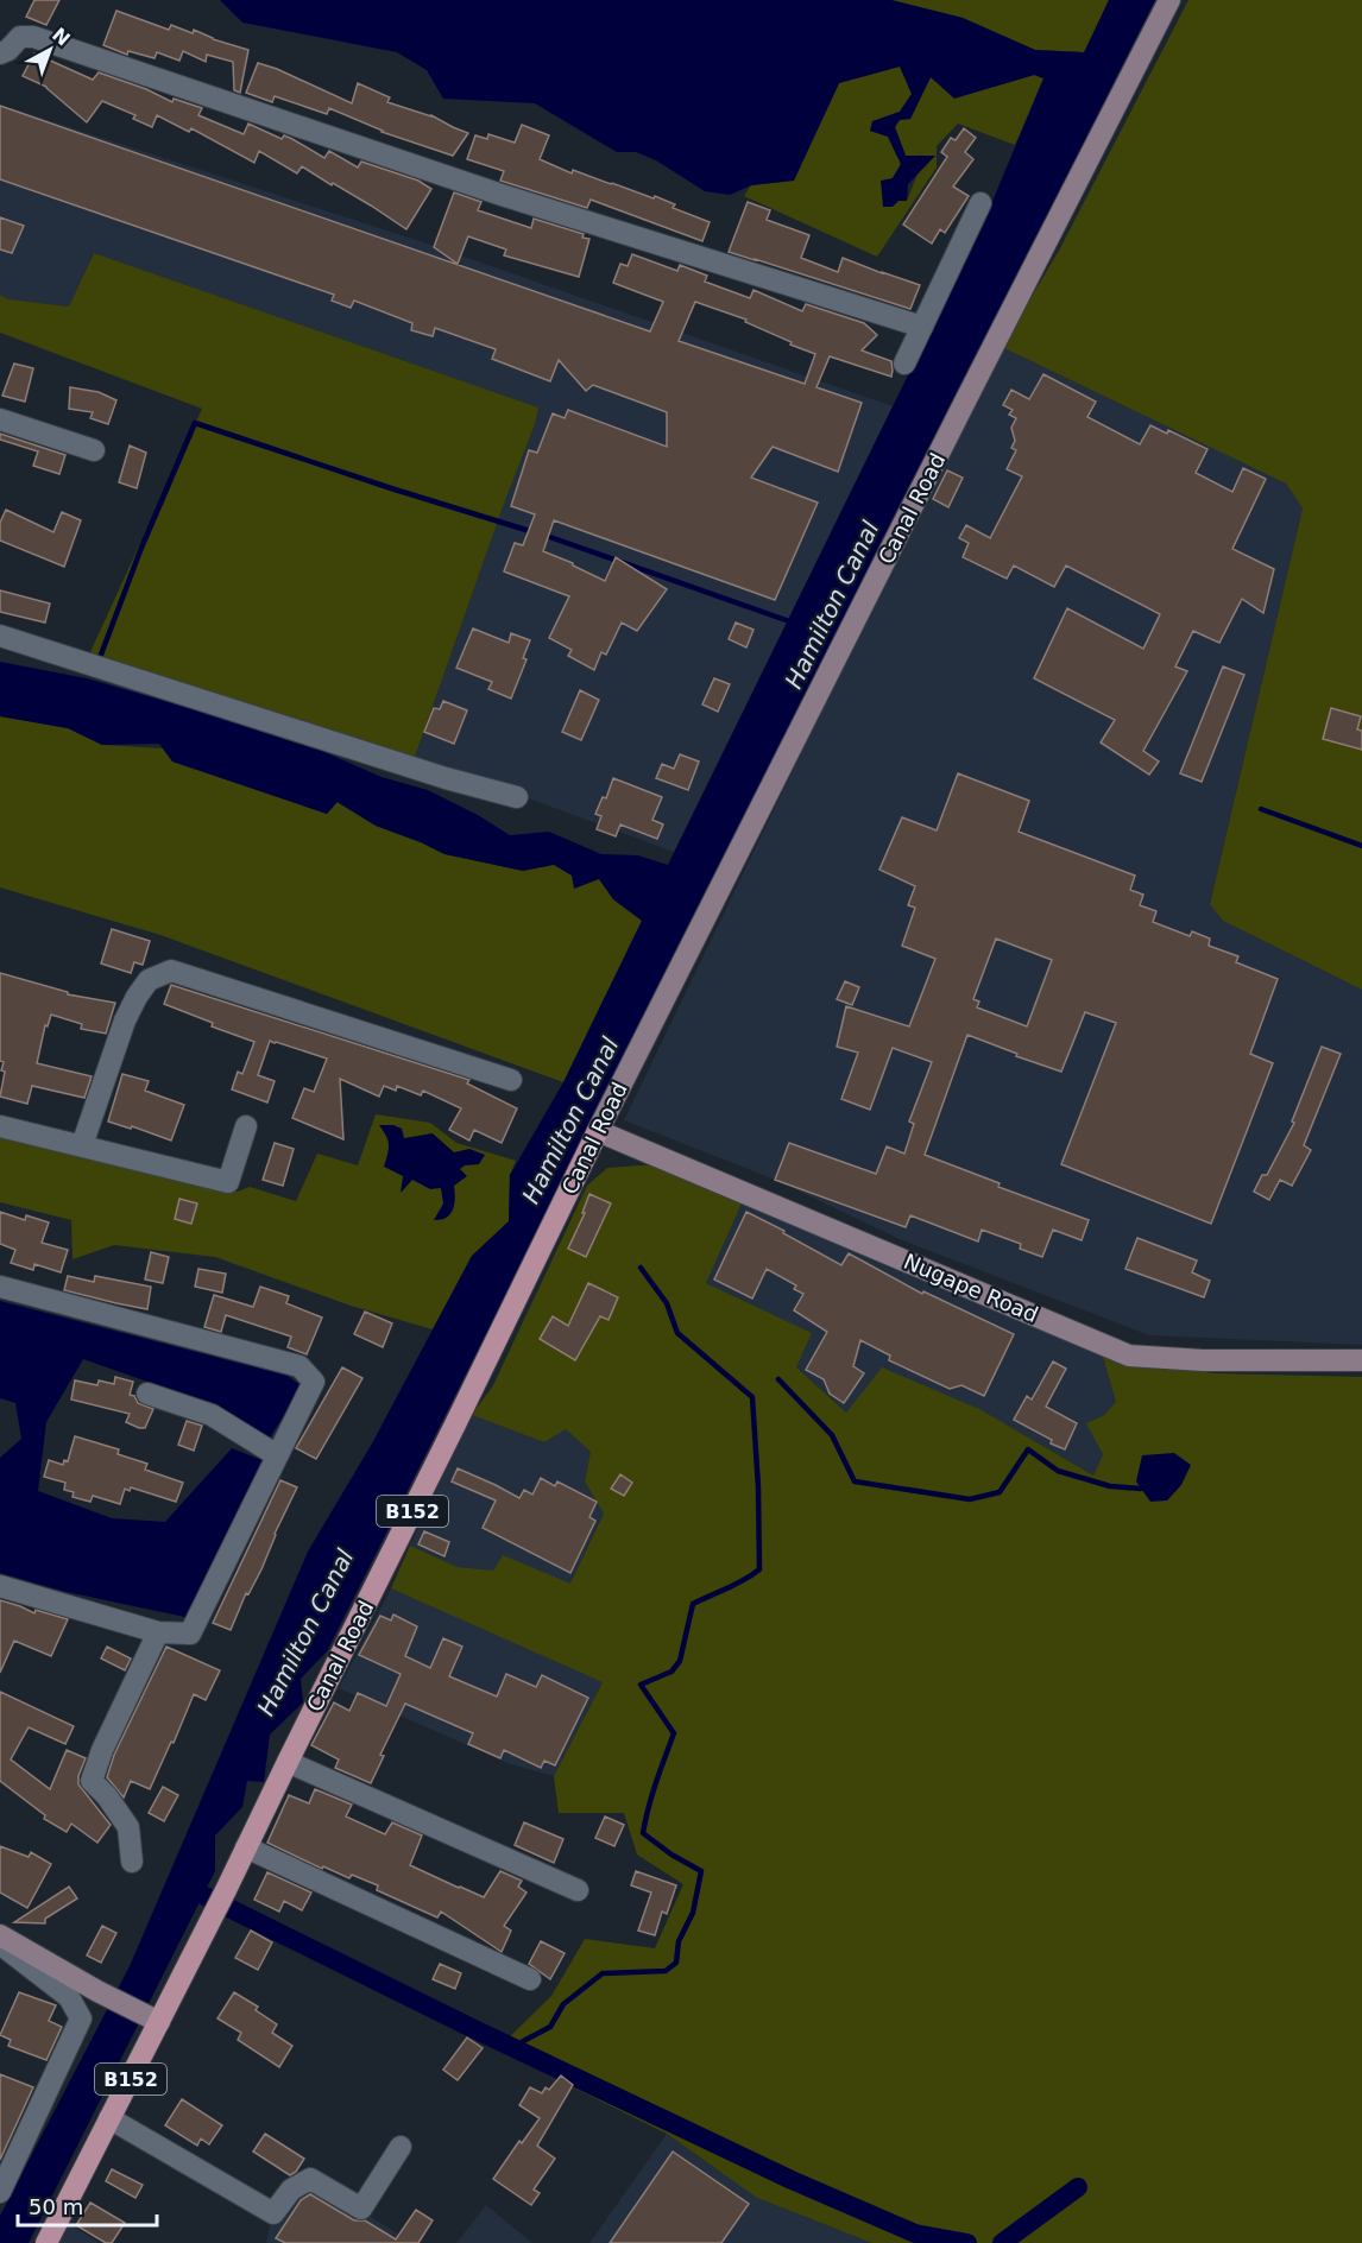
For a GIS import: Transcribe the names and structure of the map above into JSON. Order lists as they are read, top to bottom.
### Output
{
  "streets": {
    "main road": ["Canal Road", "Nugape Road", "B152"]
  },
  "crossings": [
    ["Canal Road", "Nugape Road"]
  ],
  "water": ["Hamilton Canal"],
  "scale_bar": "50 m",
  "north": "top right"
}
